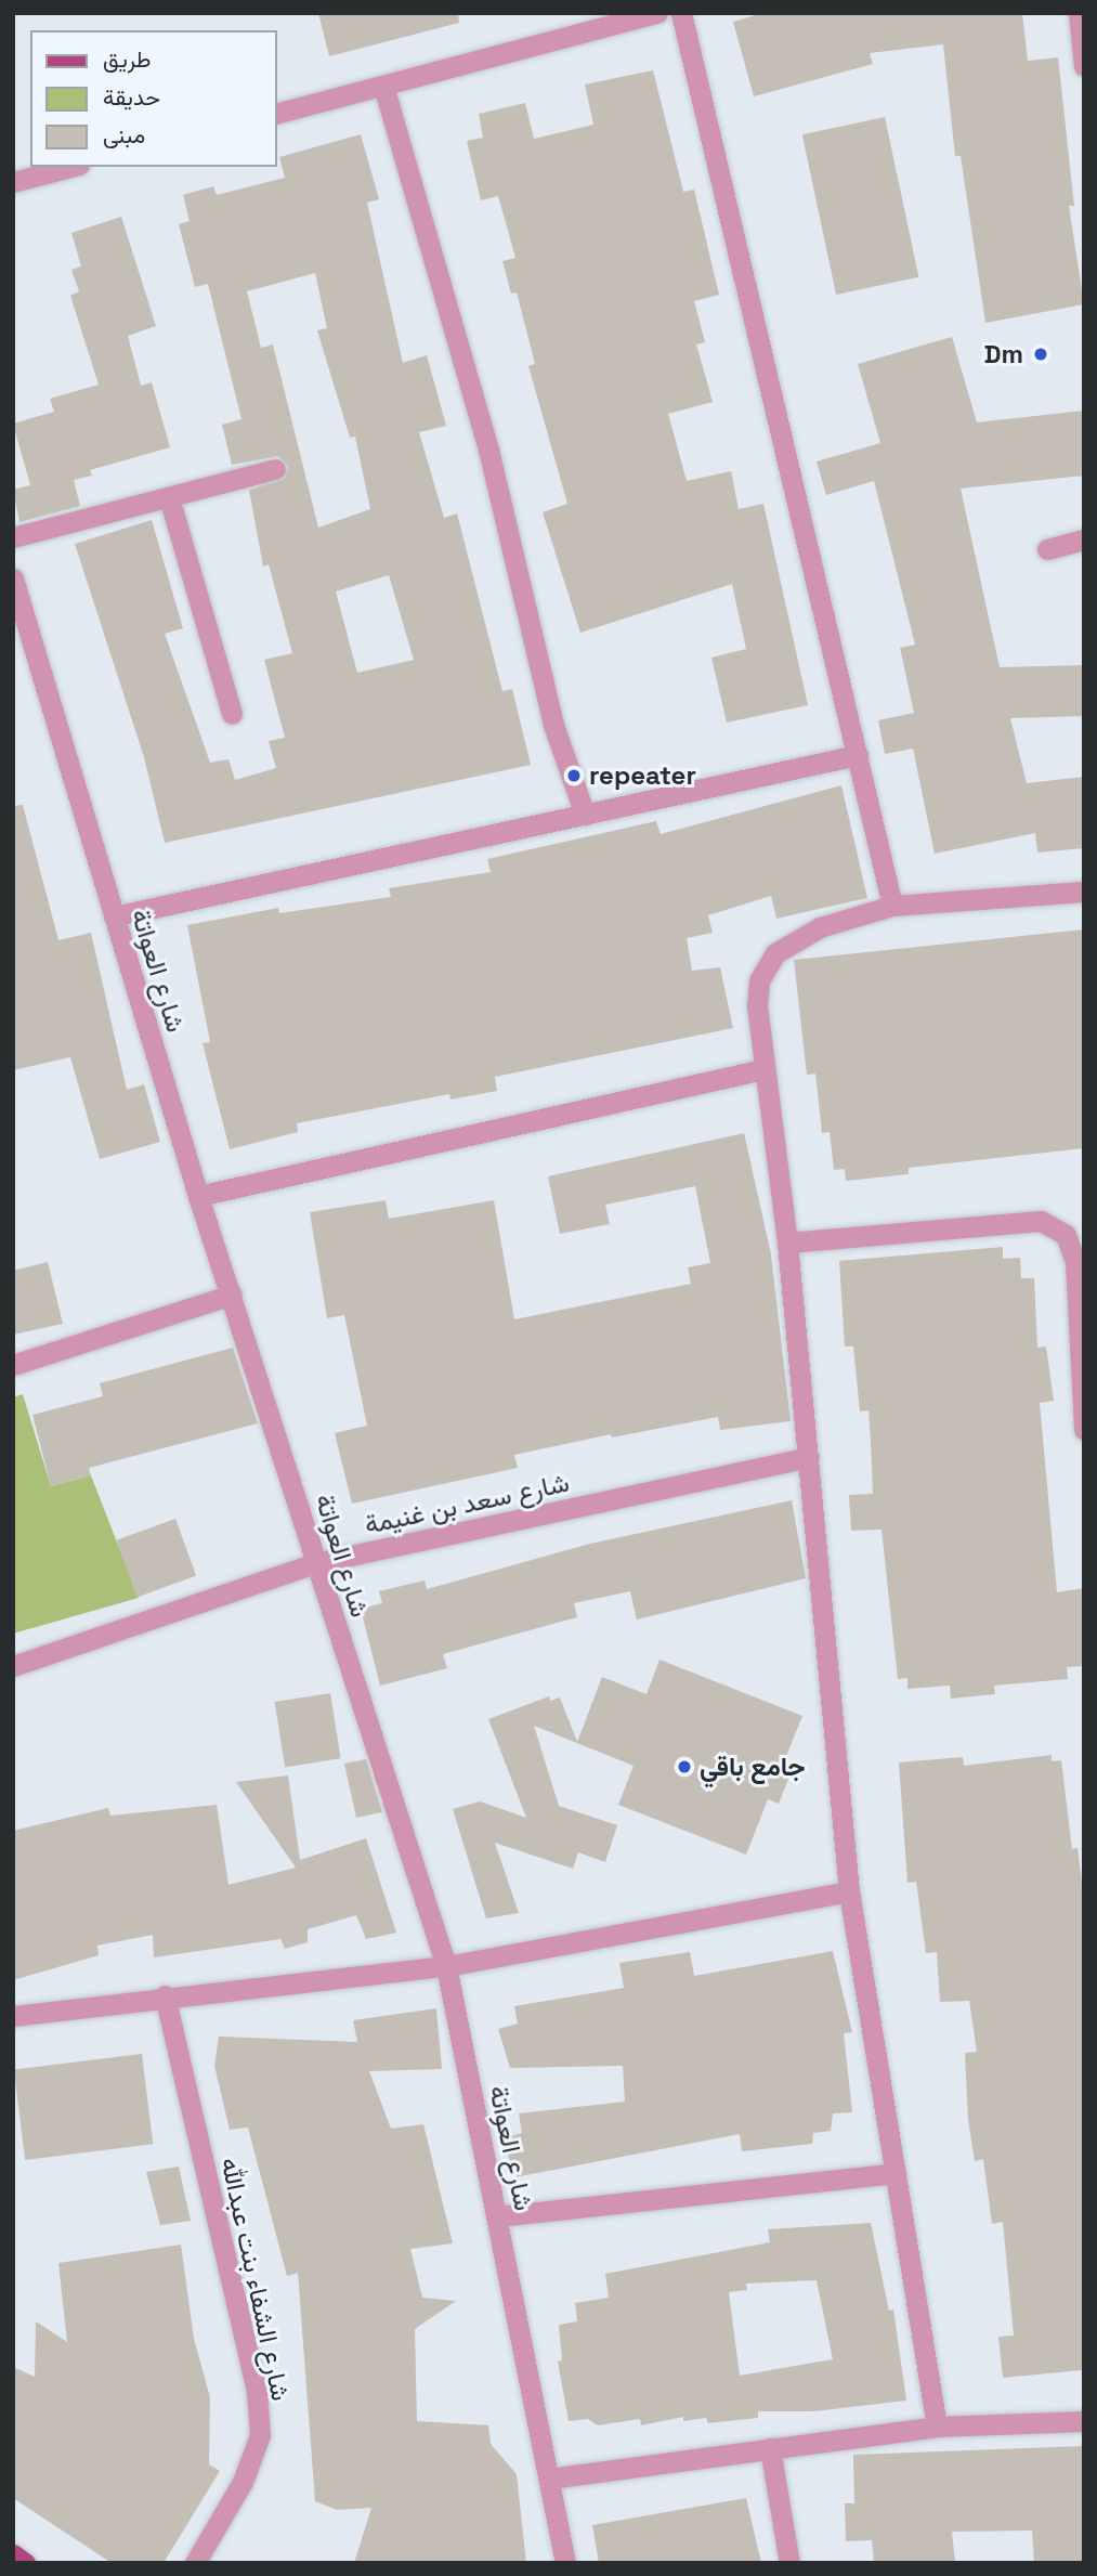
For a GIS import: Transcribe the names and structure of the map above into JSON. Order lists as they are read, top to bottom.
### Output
{
  "streets": {
    "street": ["شارع العواتة", "شارع سعد بن غنيمة", "شارع الشفاء بنت عبدالله"]
  },
  "crossings": [
    ["شارع العواتة", "شارع سعد بن غنيمة"]
  ],
  "places": ["Dm", "repeater", "جامع باقي"],
  "legend": ["طريق", "حديقة", "مبنى"]
}
